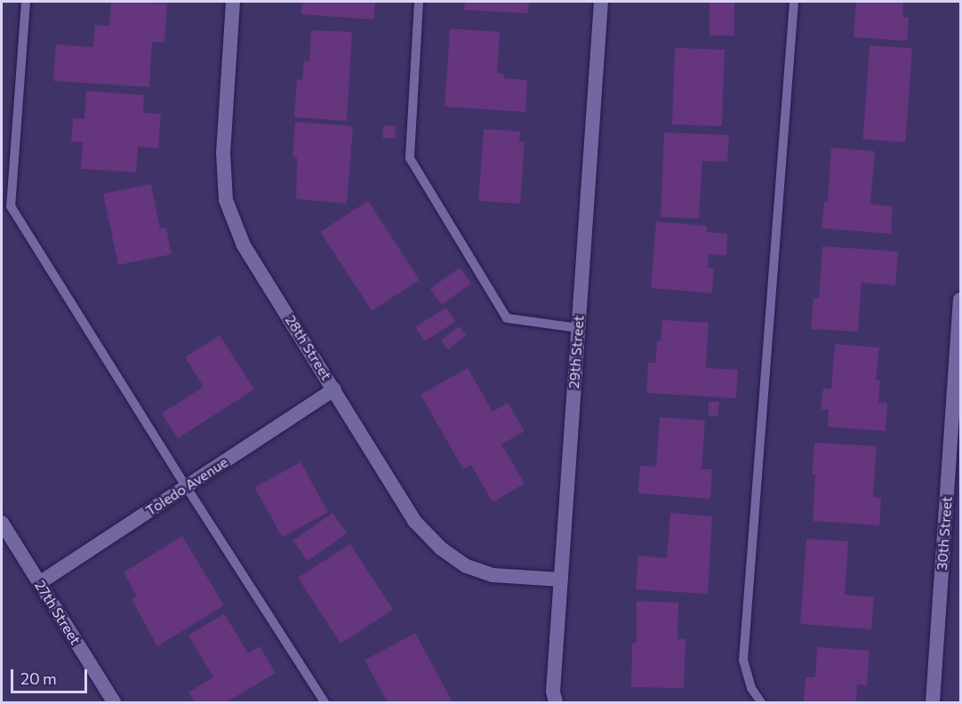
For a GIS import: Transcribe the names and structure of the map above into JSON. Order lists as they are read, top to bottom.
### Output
{
  "streets": {
    "street": [
      "28th Street",
      "29th Street",
      "Toledo Avenue",
      "30th Street",
      "27th Street"
    ]
  },
  "crossings": [
    ["28th Street", "29th Street"],
    ["28th Street", "Toledo Avenue"],
    ["Toledo Avenue", "27th Street"]
  ],
  "scale_bar": "20 m"
}
